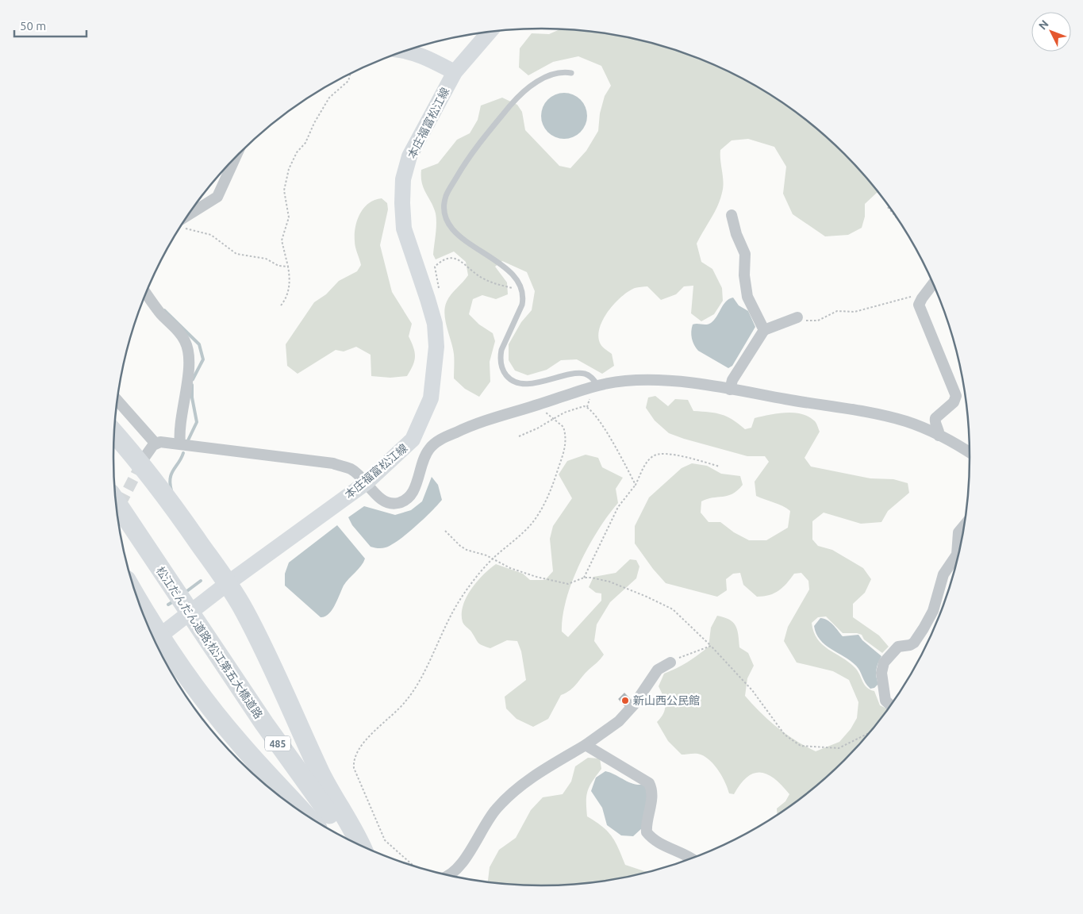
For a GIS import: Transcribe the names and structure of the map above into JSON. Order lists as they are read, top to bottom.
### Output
{
  "streets": {
    "highway": ["松江だんだん道路;松江第五大橋道路", "485"],
    "main road": ["本庄福富松江線"]
  },
  "places": ["新山西公民館"],
  "scale_bar": "50 m",
  "north": "top left"
}
